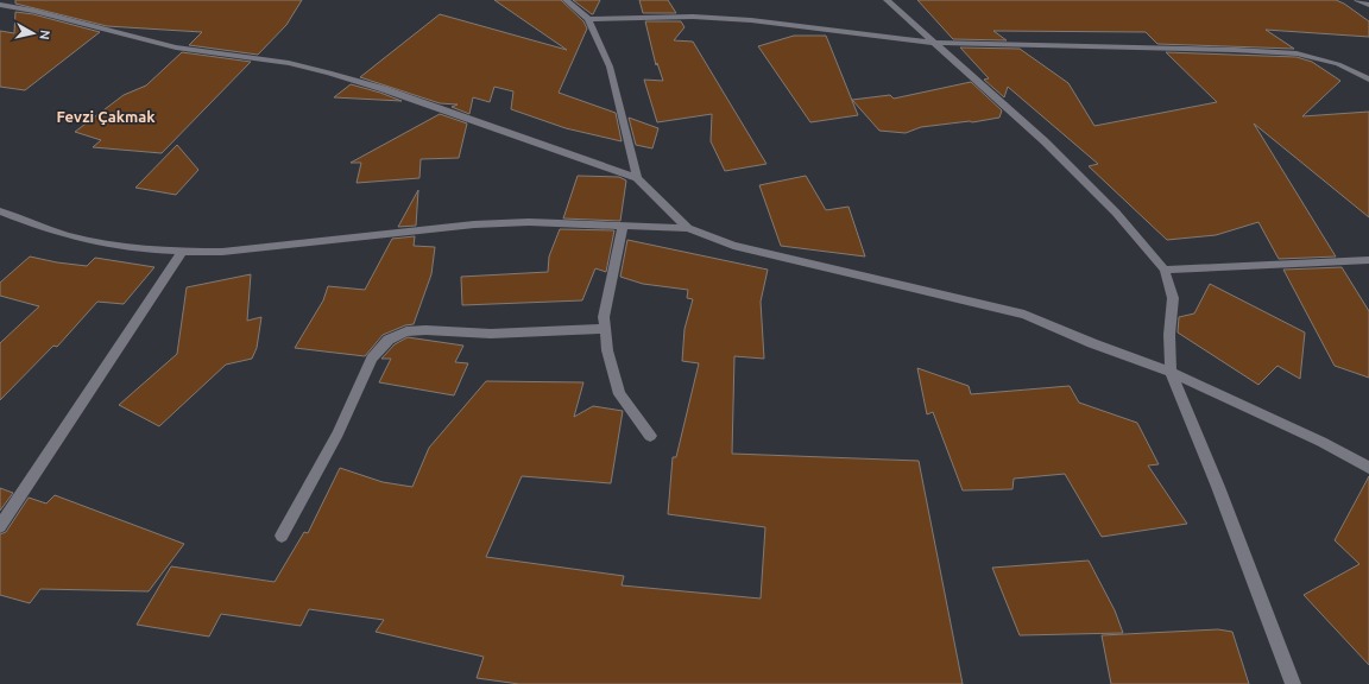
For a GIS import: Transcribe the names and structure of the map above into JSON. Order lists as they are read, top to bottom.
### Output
{
  "districts": ["Fevzi Çakmak"],
  "north": "right"
}
